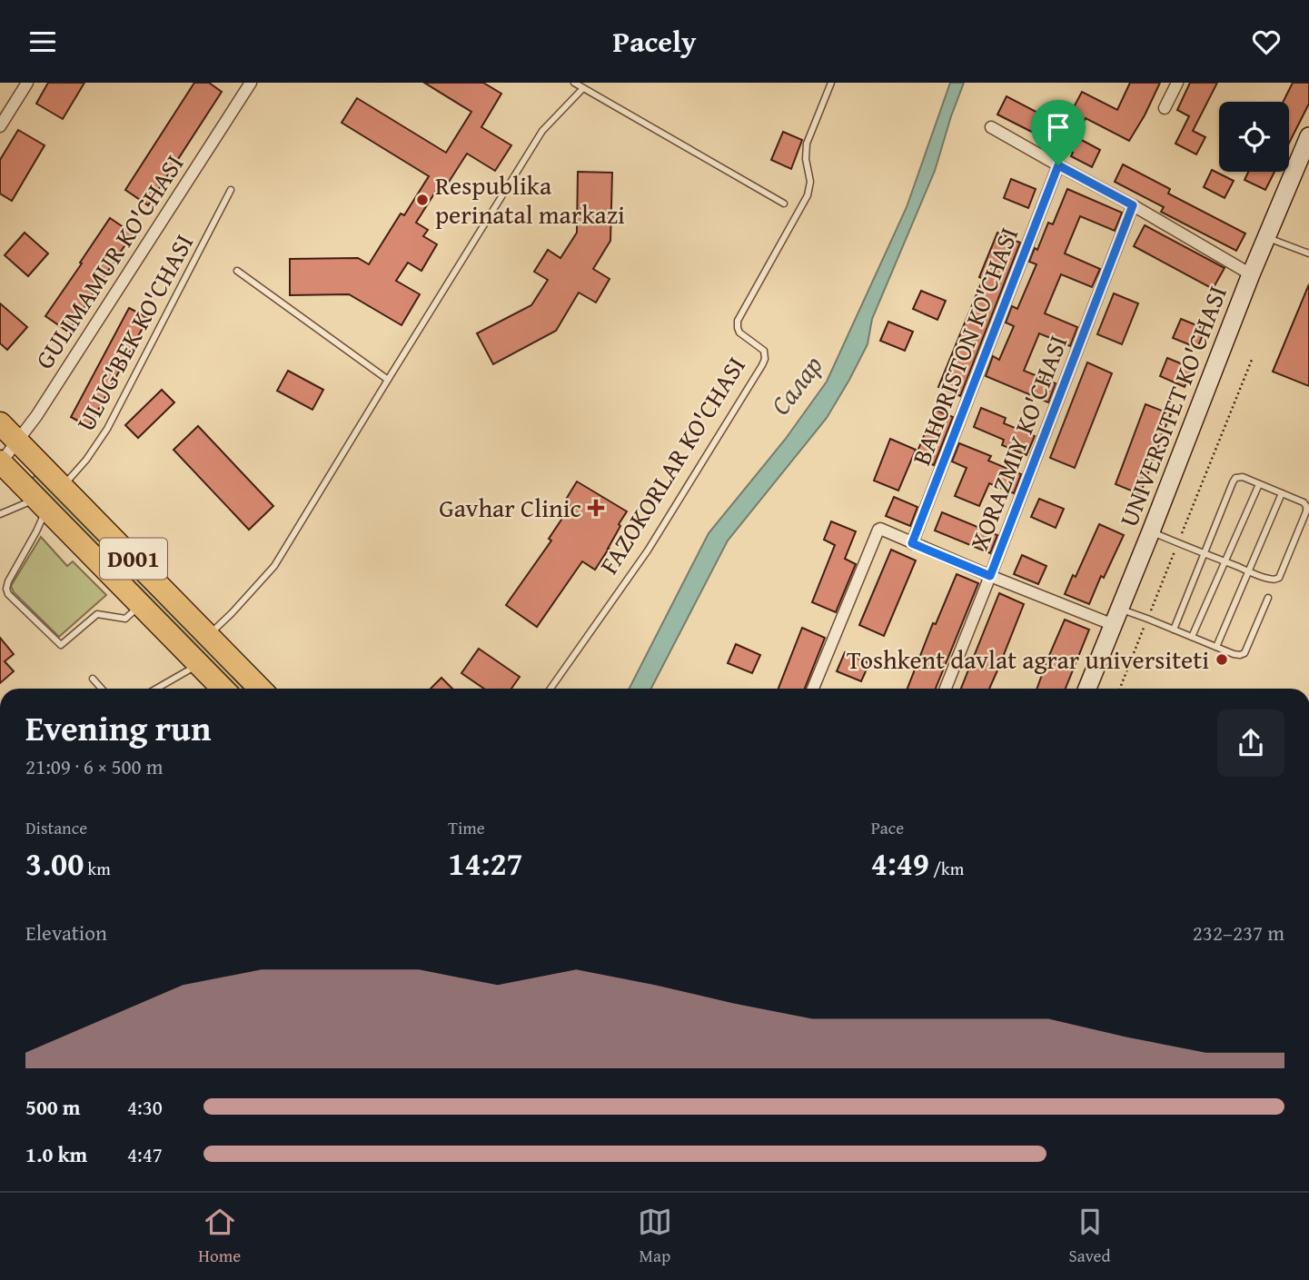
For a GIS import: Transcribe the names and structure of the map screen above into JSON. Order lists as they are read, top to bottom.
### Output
{
  "streets": {
    "highway": ["D001"],
    "main road": ["UNIVERSITET KO'CHASI"],
    "street": ["GULIMAMUR KO'CHASI", "BAHORISTON KO'CHASI", "XORAZMIY KO'CHASI"],
    "lane": ["ULUG'BEK KO'CHASI", "FAZOKORLAR KO'CHASI"]
  },
  "crossings": [
    ["GULIMAMUR KO'CHASI", "D001"],
    ["ULUG'BEK KO'CHASI", "D001"]
  ],
  "water": ["Салар"],
  "places": {
    "other": ["Respublika perinatal markazi", "Toshkent davlat agrar universiteti"],
    "health": ["Gavhar Clinic"]
  },
  "page": {
    "header": "Pacely",
    "heading": ["Evening run", "21:09 · 6 × 500 m"],
    "stats": [
      ["Distance", "3.00 km"],
      ["Time", "14:27"],
      ["Pace", "4:49 /km"]
    ],
    "chart": ["Elevation", "232–237 m"],
    "list": [
      {
        "name": "500 m",
        "note": "4:30"
      },
      {
        "name": "1.0 km",
        "note": "4:47"
      }
    ],
    "tabs": ["Home", "Map", "Saved"]
  }
}
